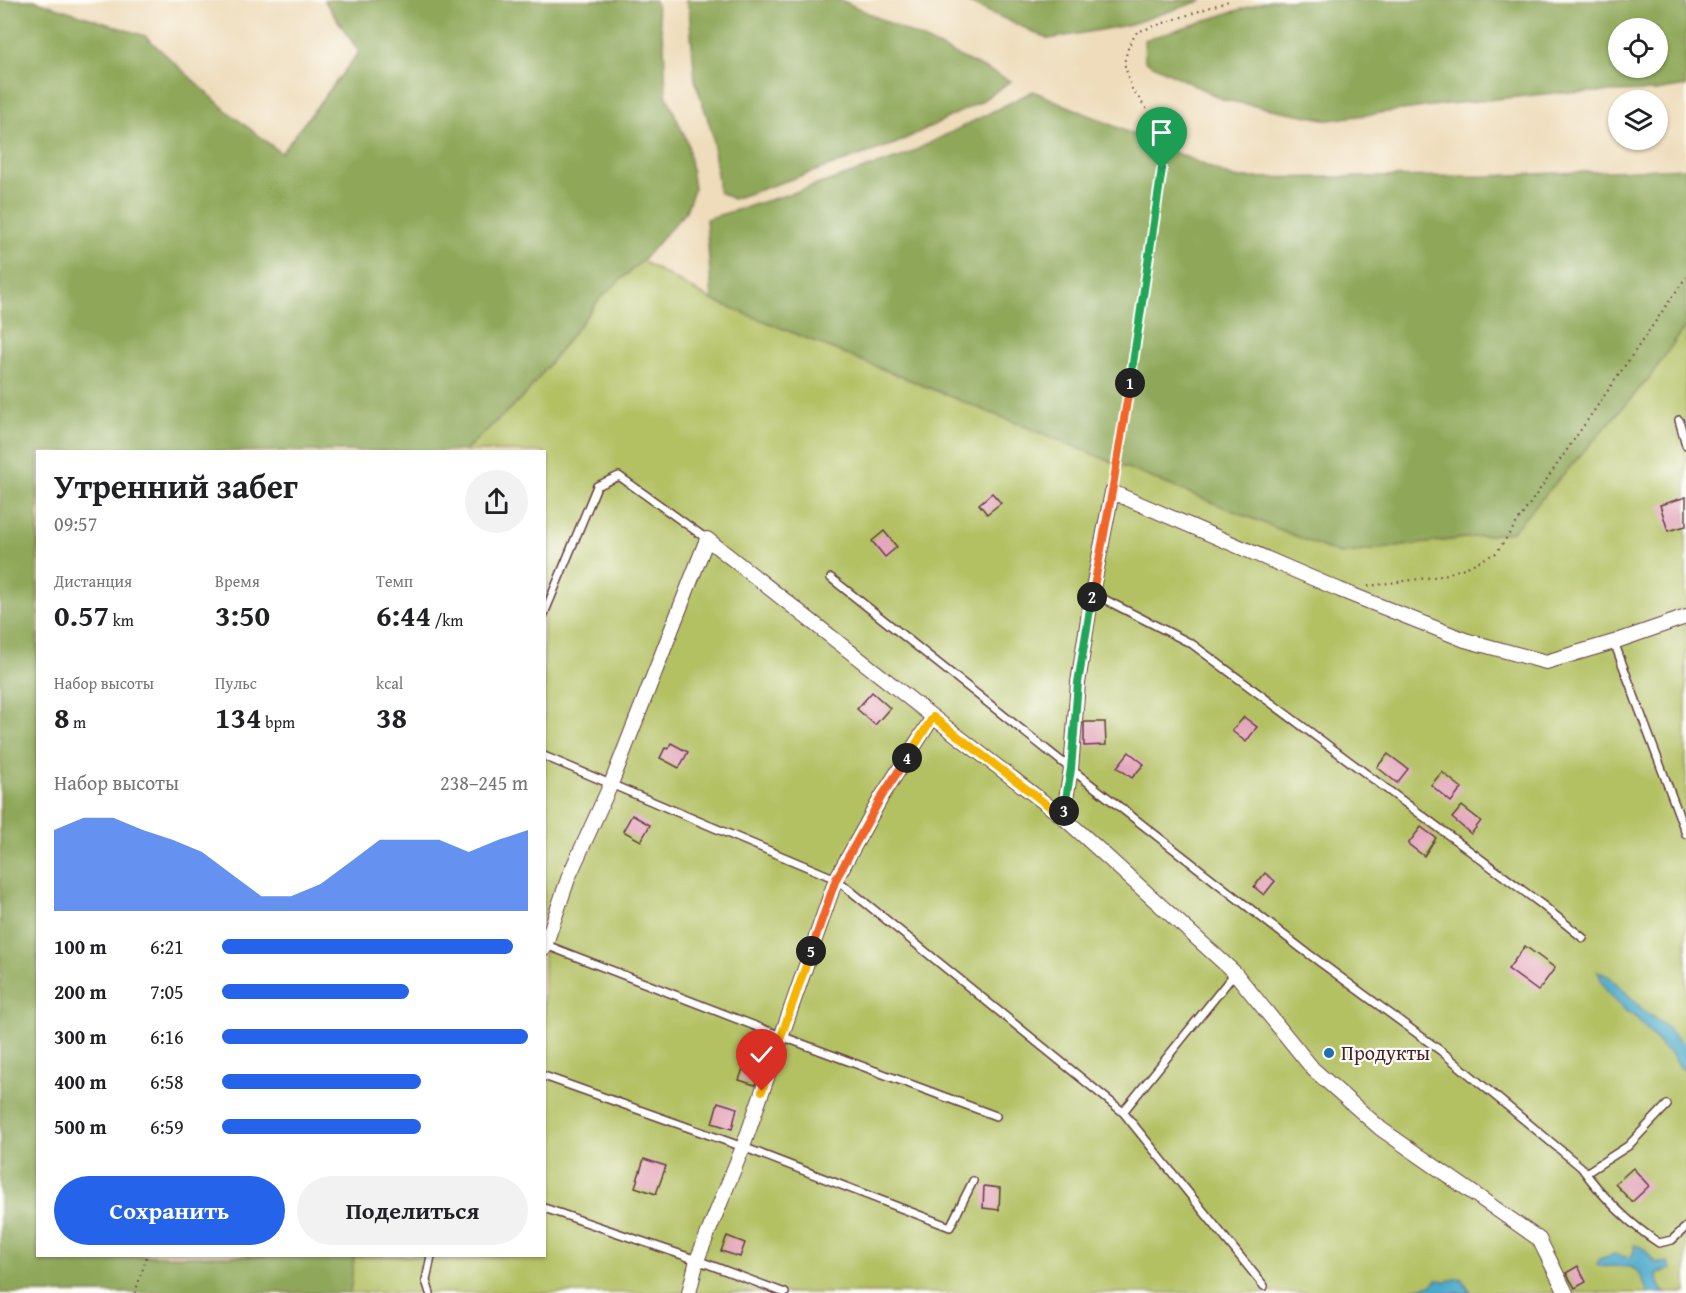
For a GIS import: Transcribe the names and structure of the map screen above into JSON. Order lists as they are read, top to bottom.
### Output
{
  "places": ["Продукты"],
  "page": {
    "pins": [
      "1",
      "2",
      "4",
      "3",
      "5"
    ],
    "heading": ["Утренний забег", "09:57"],
    "stats": [
      ["Дистанция", "0.57 km"],
      ["Время", "3:50"],
      ["Темп", "6:44 /km"],
      ["Набор высоты", "8 m"],
      ["Пульс", "134 bpm"],
      ["kcal", "38"]
    ],
    "chart": ["Набор высоты", "238–245 m"],
    "list": [
      {
        "name": "100 m",
        "note": "6:21"
      },
      {
        "name": "200 m",
        "note": "7:05"
      },
      {
        "name": "300 m",
        "note": "6:16"
      },
      {
        "name": "400 m",
        "note": "6:58"
      },
      {
        "name": "500 m",
        "note": "6:59"
      }
    ],
    "buttons": ["Сохранить", "Поделиться"]
  }
}
